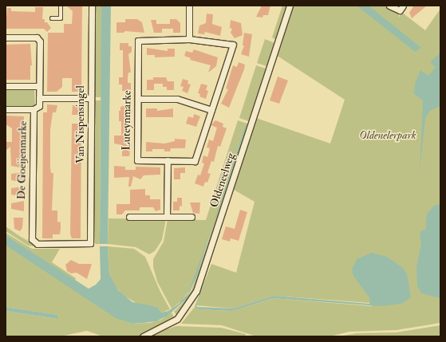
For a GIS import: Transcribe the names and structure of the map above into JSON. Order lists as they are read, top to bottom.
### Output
{
  "streets": {
    "street": [
      "Luteynmarke",
      "Van Nispensingel",
      "De Goeijenmarke",
      "Oldeneelweg"
    ]
  },
  "crossings": [
    ["Van Nispensingel", "De Goeijenmarke"]
  ],
  "parks": ["Oldenelerpark"]
}
